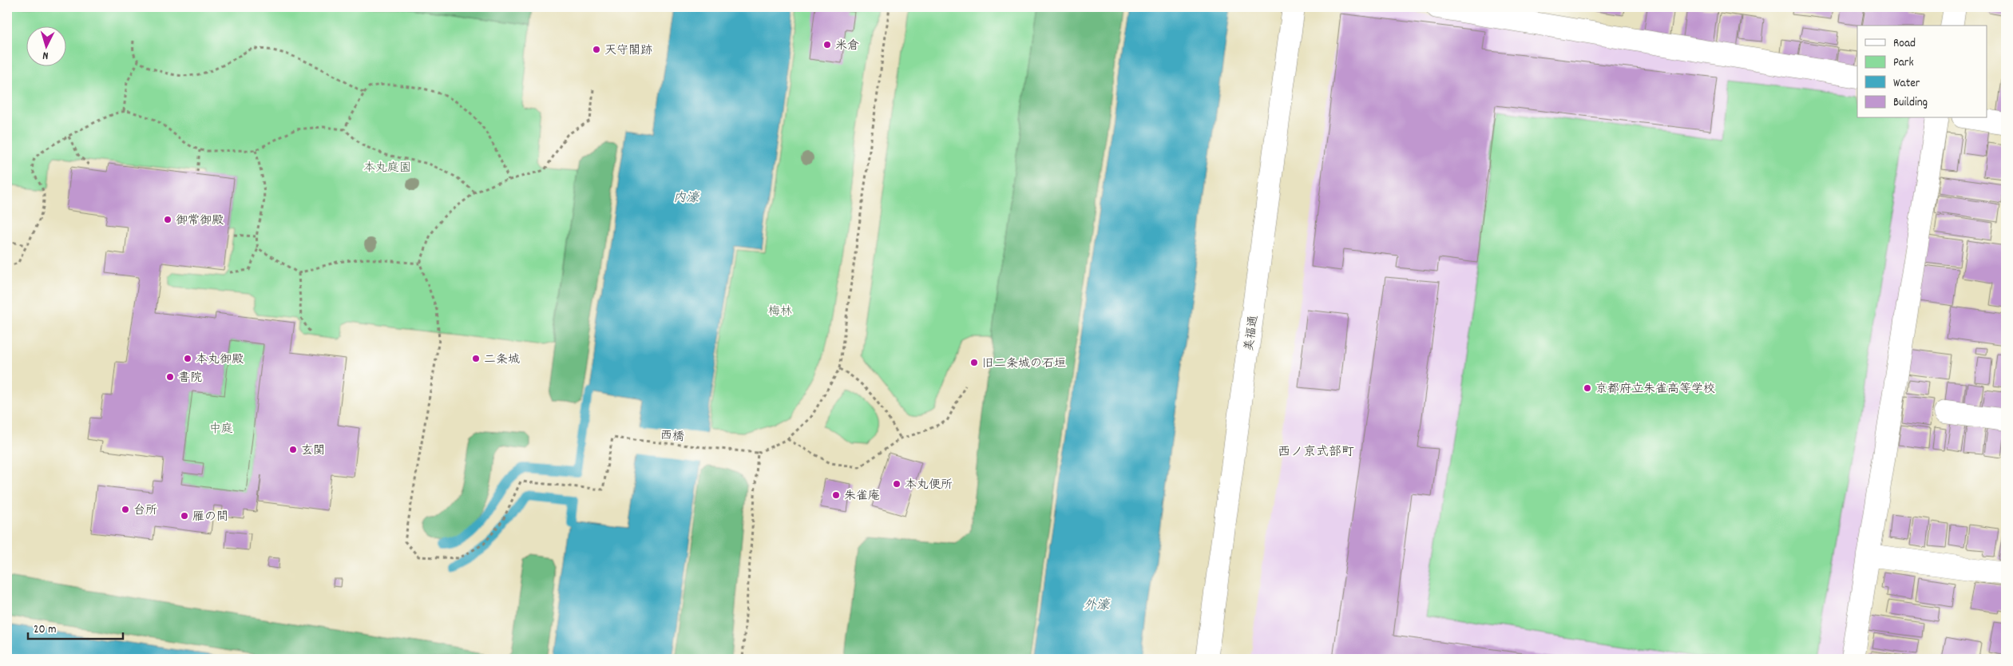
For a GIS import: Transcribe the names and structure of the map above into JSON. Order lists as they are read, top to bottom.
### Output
{
  "streets": {
    "street": ["美福通"],
    "path": ["西橋"]
  },
  "districts": ["西ノ京式部町"],
  "water": ["内濠", "外濠"],
  "parks": ["本丸庭園", "梅林", "中庭"],
  "places": [
    "米倉",
    "天守閣跡",
    "御常御殿",
    "本丸御殿",
    "二条城",
    "旧二条城の石垣",
    "書院",
    "京都府立朱雀高等学校",
    "玄関",
    "本丸便所",
    "朱雀庵",
    "台所",
    "雁の間"
  ],
  "legend": [
    "Road",
    "Park",
    "Water",
    "Building"
  ],
  "scale_bar": "20 m",
  "north": "bottom"
}
